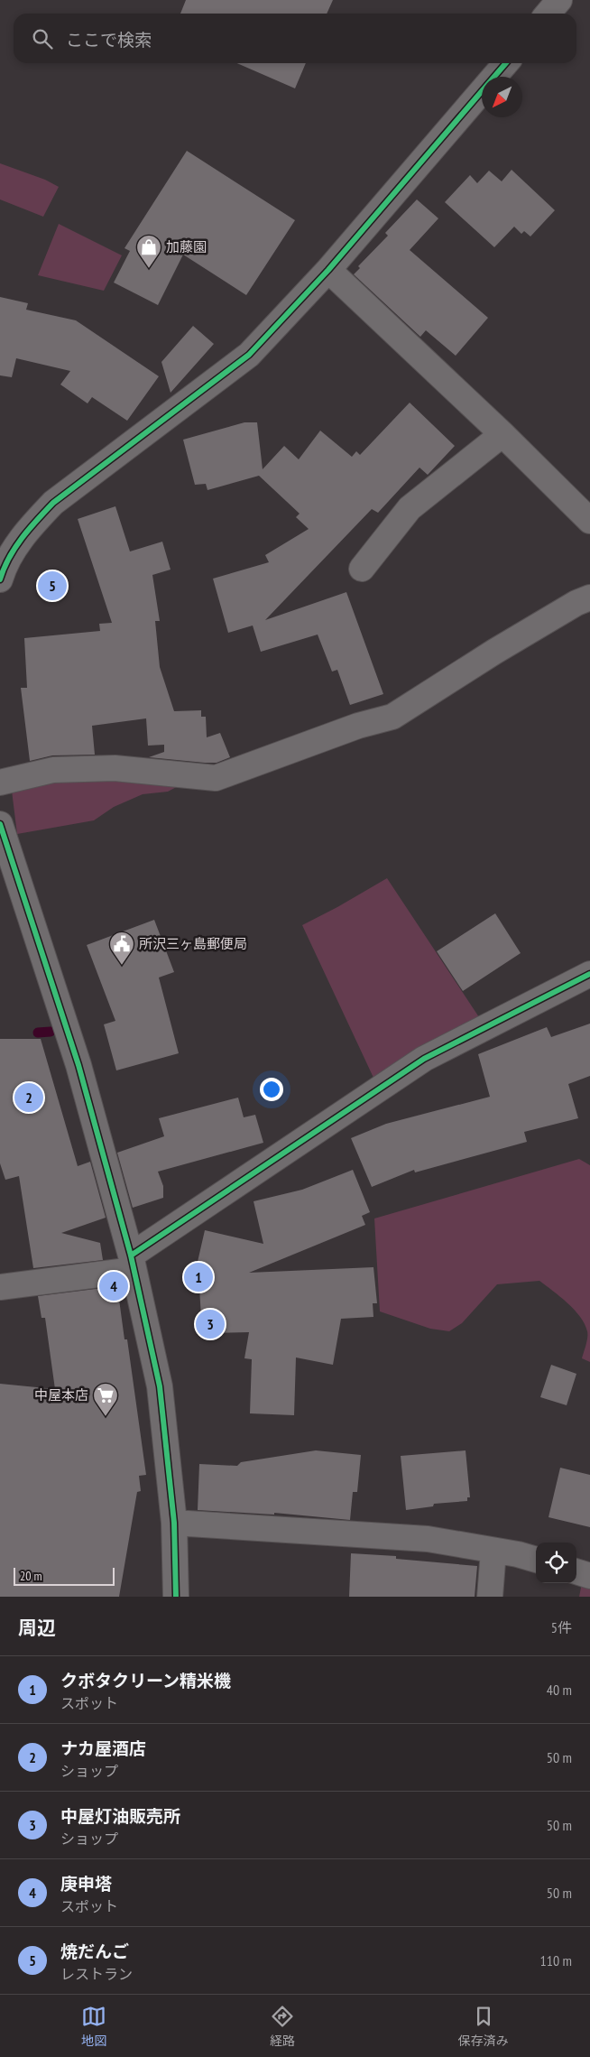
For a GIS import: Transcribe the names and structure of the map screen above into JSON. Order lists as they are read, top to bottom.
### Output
{
  "places": {
    "shop": ["加藤園"],
    "public building": ["所沢三ヶ島郵便局"],
    "supermarket": ["中屋本店"]
  },
  "scale_bar": "20 m",
  "north": "bottom left",
  "page": {
    "search": "ここで検索",
    "pins": [
      "5",
      "2",
      "1",
      "4",
      "3"
    ],
    "scale": "20 m",
    "heading": ["周辺", "5件"],
    "list": [
      {
        "mark": "1",
        "name": "クボタクリーン精米機",
        "note": "スポット",
        "value": "40 m"
      },
      {
        "mark": "2",
        "name": "ナカ屋酒店",
        "note": "ショップ",
        "value": "50 m"
      },
      {
        "mark": "3",
        "name": "中屋灯油販売所",
        "note": "ショップ",
        "value": "50 m"
      },
      {
        "mark": "4",
        "name": "庚申塔",
        "note": "スポット",
        "value": "50 m"
      },
      {
        "mark": "5",
        "name": "焼だんご",
        "note": "レストラン",
        "value": "110 m"
      }
    ],
    "nav": ["地図", "経路", "保存済み"]
  }
}
